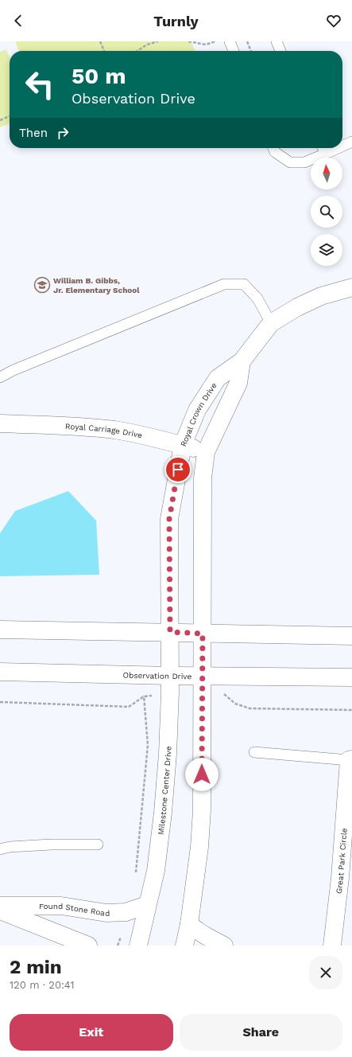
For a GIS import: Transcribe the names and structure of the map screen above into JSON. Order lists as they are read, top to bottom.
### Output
{
  "streets": {
    "street": [
      "Royal Crown Drive",
      "Royal Carriage Drive",
      "Observation Drive",
      "Milestone Center Drive",
      "Great Park Circle",
      "Found Stone Road"
    ]
  },
  "crossings": [
    ["Royal Crown Drive", "Royal Carriage Drive"],
    ["Royal Crown Drive", "Milestone Center Drive"],
    ["Observation Drive", "Milestone Center Drive"],
    ["Milestone Center Drive", "Found Stone Road"]
  ],
  "places": {
    "school or university": ["William B. Gibbs, Jr. Elementary School"]
  },
  "north": "top",
  "page": {
    "header": "Turnly",
    "turn": ["50 m", "Observation Drive"],
    "then": "Then",
    "heading": ["2 min", "120 m · 20:41"],
    "buttons": ["Exit", "Share"]
  }
}
